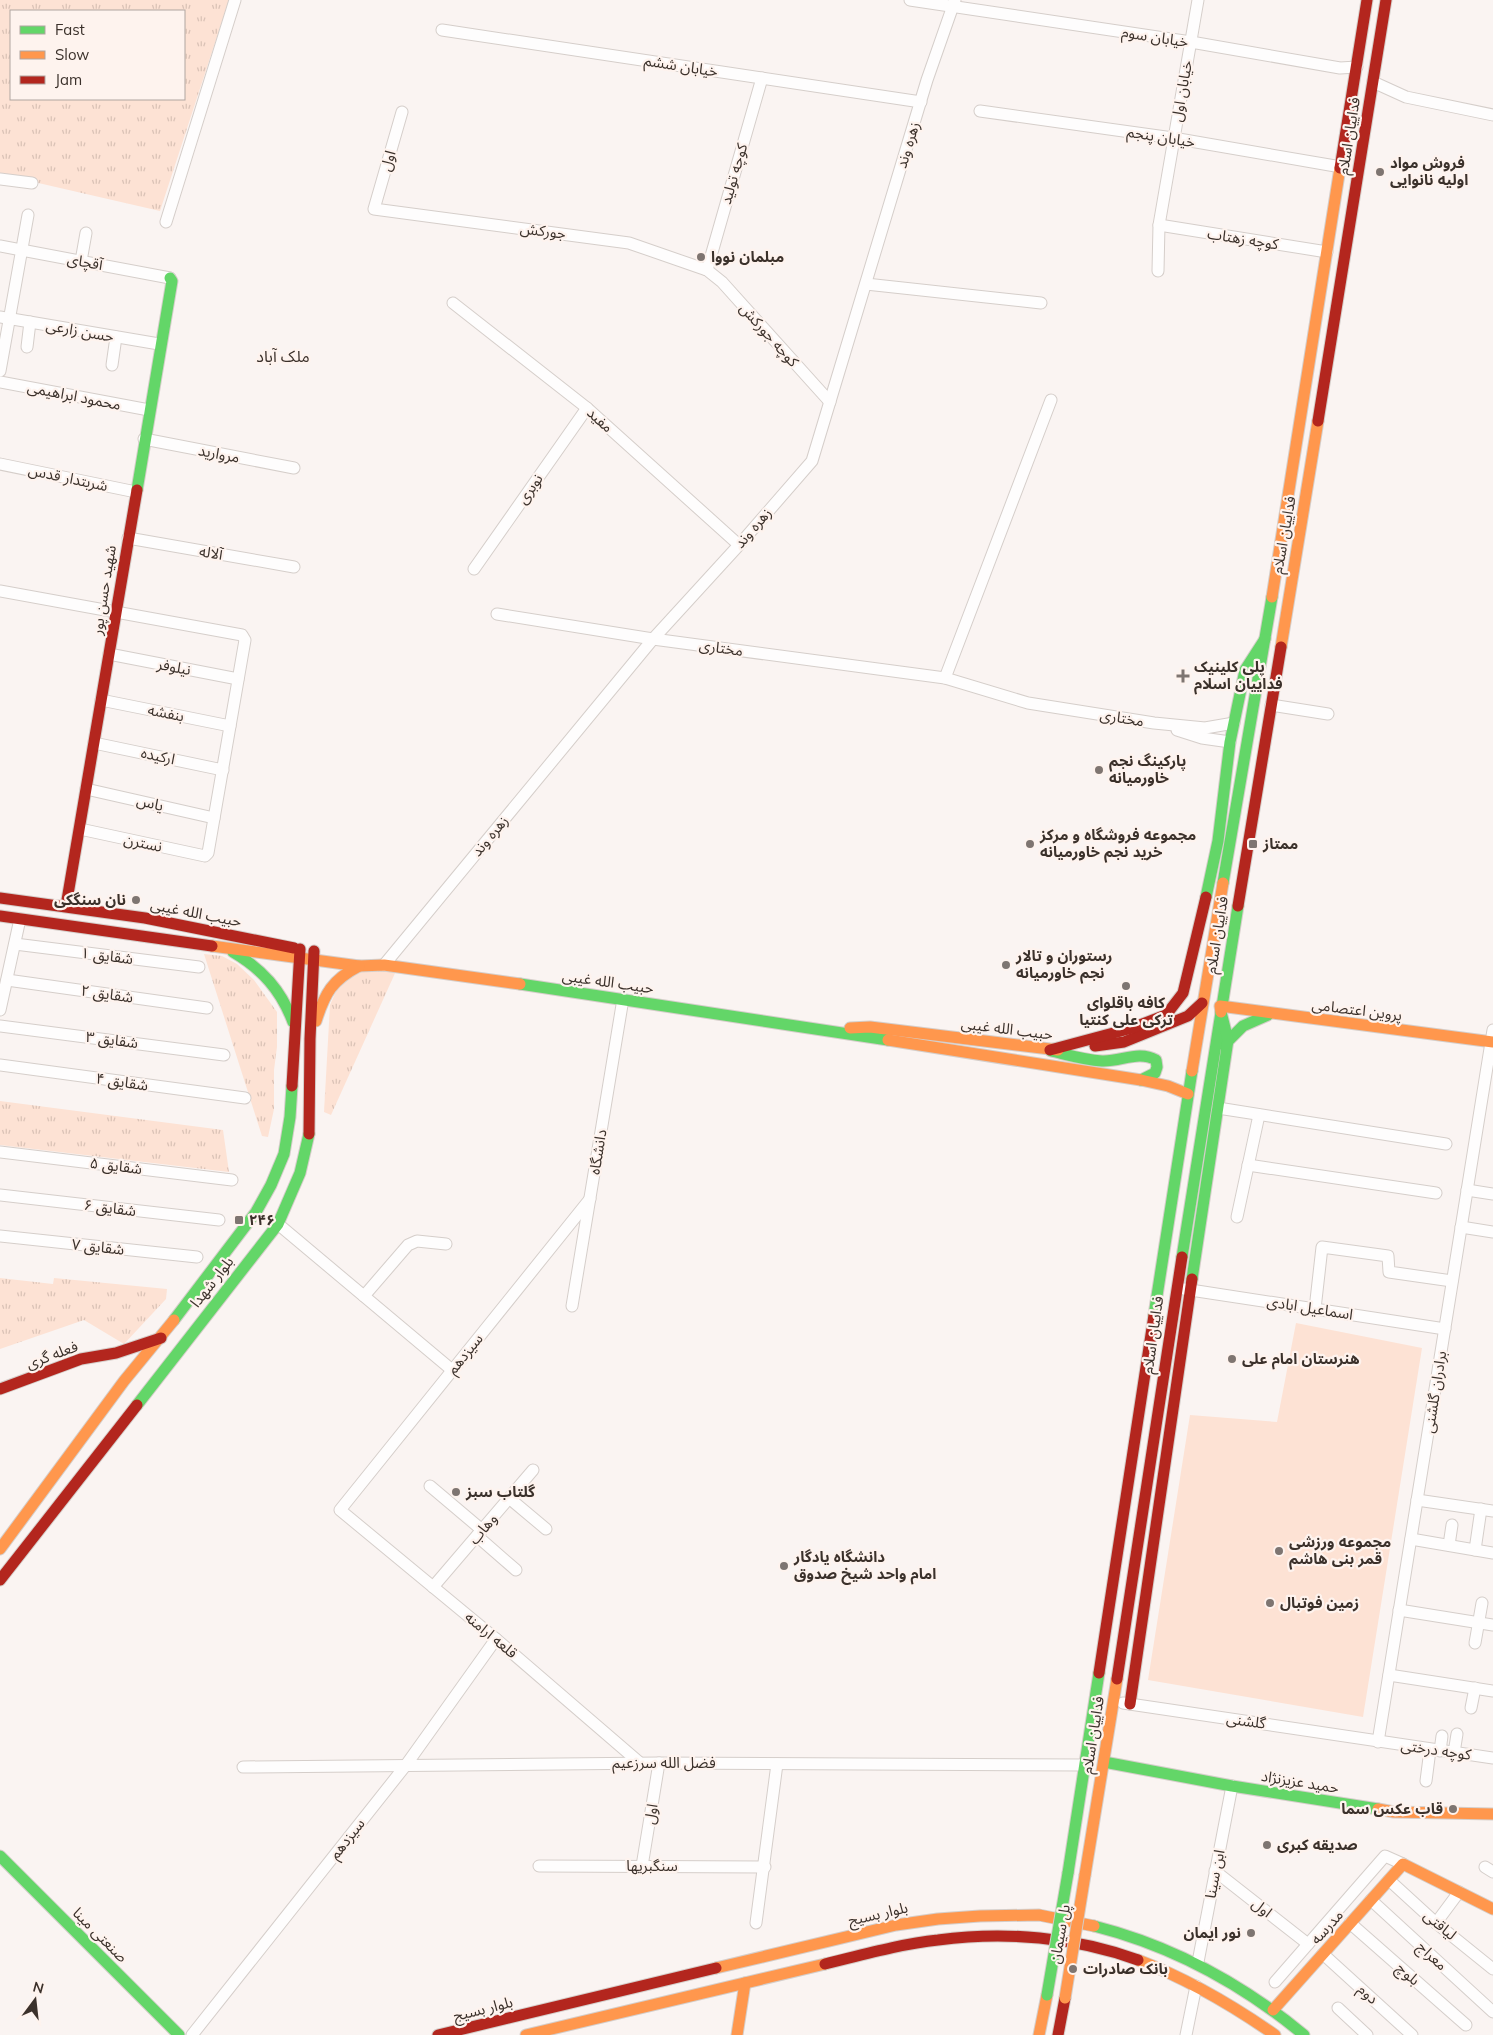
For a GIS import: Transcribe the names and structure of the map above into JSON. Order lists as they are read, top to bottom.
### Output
{
  "streets": {
    "main road": [
      "فداییان اسلام",
      "شهید حسن پور",
      "حبیب الله غیبی",
      "پروین اعتصامی",
      "بلوار شهدا",
      "فعله گری",
      "حمید عزیزنژاد",
      "بلوار بسیج",
      "مدرسه",
      "پل سیمان",
      "صنعتی مینا"
    ],
    "street": [
      "خیابان سوم",
      "خیابان ششم",
      "خیابان اول",
      "خیابان پنجم",
      "زهره وند",
      "اول",
      "کوچه تولید",
      "جورکش",
      "کوچه زهتاب",
      "آقچای",
      "حسن زارعی",
      "کوچه جورکش",
      "محمود ابراهیمی",
      "مفید",
      "مروارید",
      "شربتدار قدس",
      "نوبری",
      "آلاله",
      "مختاری",
      "نیلوفر",
      "بنفشه",
      "ارکیده",
      "یاس",
      "نسترن",
      "شقایق ۱",
      "شقایق ۲",
      "شقایق ۳",
      "شقایق ۴",
      "دانشگاه",
      "شقایق ۵",
      "شقایق ۶",
      "شقایق ۷",
      "اسماعیل ابادی",
      "سیزدهم",
      "برادران گلشنی",
      "وهاب",
      "قلعه ارامنه",
      "گلشنی",
      "کوچه درختی",
      "فضل الله سرزعیم",
      "سنگبریها",
      "ابن سینا",
      "لیاقتی",
      "معراج",
      "بلوچ",
      "دوم"
    ]
  },
  "crossings": [
    ["خیابان سوم", "خیابان اول"],
    ["خیابان سوم", "فداییان اسلام"],
    ["خیابان سوم", "زهره وند"],
    ["خیابان ششم", "زهره وند"],
    ["خیابان ششم", "کوچه تولید"],
    ["خیابان اول", "خیابان پنجم"],
    ["خیابان اول", "کوچه زهتاب"],
    ["فداییان اسلام", "خیابان پنجم"],
    ["فداییان اسلام", "کوچه زهتاب"],
    ["فداییان اسلام", "حبیب الله غیبی"],
    ["فداییان اسلام", "پروین اعتصامی"],
    ["فداییان اسلام", "اسماعیل ابادی"],
    ["فداییان اسلام", "گلشنی"],
    ["فداییان اسلام", "فضل الله سرزعیم"],
    ["فداییان اسلام", "حمید عزیزنژاد"],
    ["فداییان اسلام", "پل سیمان"],
    ["زهره وند", "کوچه جورکش"],
    ["زهره وند", "مفید"],
    ["زهره وند", "مختاری"],
    ["زهره وند", "حبیب الله غیبی"],
    ["اول", "جورکش"],
    ["اول", "فضل الله سرزعیم"],
    ["اول", "سنگبریها"],
    ["اول", "ابن سینا"],
    ["کوچه تولید", "جورکش"],
    ["کوچه تولید", "کوچه جورکش"],
    ["جورکش", "کوچه جورکش"],
    ["آقچای", "شهید حسن پور"],
    ["حسن زارعی", "شهید حسن پور"],
    ["محمود ابراهیمی", "شهید حسن پور"],
    ["مفید", "نوبری"],
    ["مروارید", "شهید حسن پور"],
    ["شربتدار قدس", "شهید حسن پور"],
    ["آلاله", "شهید حسن پور"],
    ["شهید حسن پور", "نیلوفر"],
    ["شهید حسن پور", "بنفشه"],
    ["شهید حسن پور", "ارکیده"],
    ["شهید حسن پور", "یاس"],
    ["شهید حسن پور", "نسترن"],
    ["شهید حسن پور", "حبیب الله غیبی"],
    ["یاس", "نسترن"],
    ["حبیب الله غیبی", "پروین اعتصامی"],
    ["حبیب الله غیبی", "دانشگاه"],
    ["حبیب الله غیبی", "بلوار شهدا"],
    ["پروین اعتصامی", "برادران گلشنی"],
    ["دانشگاه", "سیزدهم"],
    ["بلوار شهدا", "فعله گری"],
    ["اسماعیل ابادی", "برادران گلشنی"],
    ["سیزدهم", "قلعه ارامنه"],
    ["سیزدهم", "فضل الله سرزعیم"],
    ["برادران گلشنی", "گلشنی"],
    ["برادران گلشنی", "کوچه درختی"],
    ["وهاب", "قلعه ارامنه"],
    ["قلعه ارامنه", "فضل الله سرزعیم"],
    ["گلشنی", "کوچه درختی"],
    ["حمید عزیزنژاد", "ابن سینا"],
    ["ابن سینا", "بلوار بسیج"],
    ["بلوار بسیج", "مدرسه"],
    ["لیاقتی", "مدرسه"],
    ["مدرسه", "معراج"],
    ["مدرسه", "بلوچ"],
    ["مدرسه", "دوم"]
  ],
  "districts": ["ملک آباد"],
  "places": {
    "other": [
      "فروش مواد اولیه نانوایی",
      "مبلمان نووا",
      "پارکینگ نجم خاورمیانه",
      "مجموعه فروشگاه و مرکز خرید نجم خاورمیانه",
      "نان سنگکی",
      "رستوران و تالار نجم خاورمیانه",
      "کافه باقلوای ترکی علی کنتیا",
      "هنرستان امام علی",
      "گلتاب سبز",
      "مجموعه ورزشی قمر بنی هاشم",
      "دانشگاه یادگار امام واحد شیخ صدوق",
      "زمین فوتبال",
      "قاب عکس سما",
      "صدیقه کبری",
      "نور ایمان",
      "بانک صادرات"
    ],
    "health": ["پلی کلینیک فداییان اسلام"],
    "transit": ["ممتاز", "۲۴۶"]
  },
  "legend": ["Fast", "Slow", "Jam"],
  "north": "top"
}
